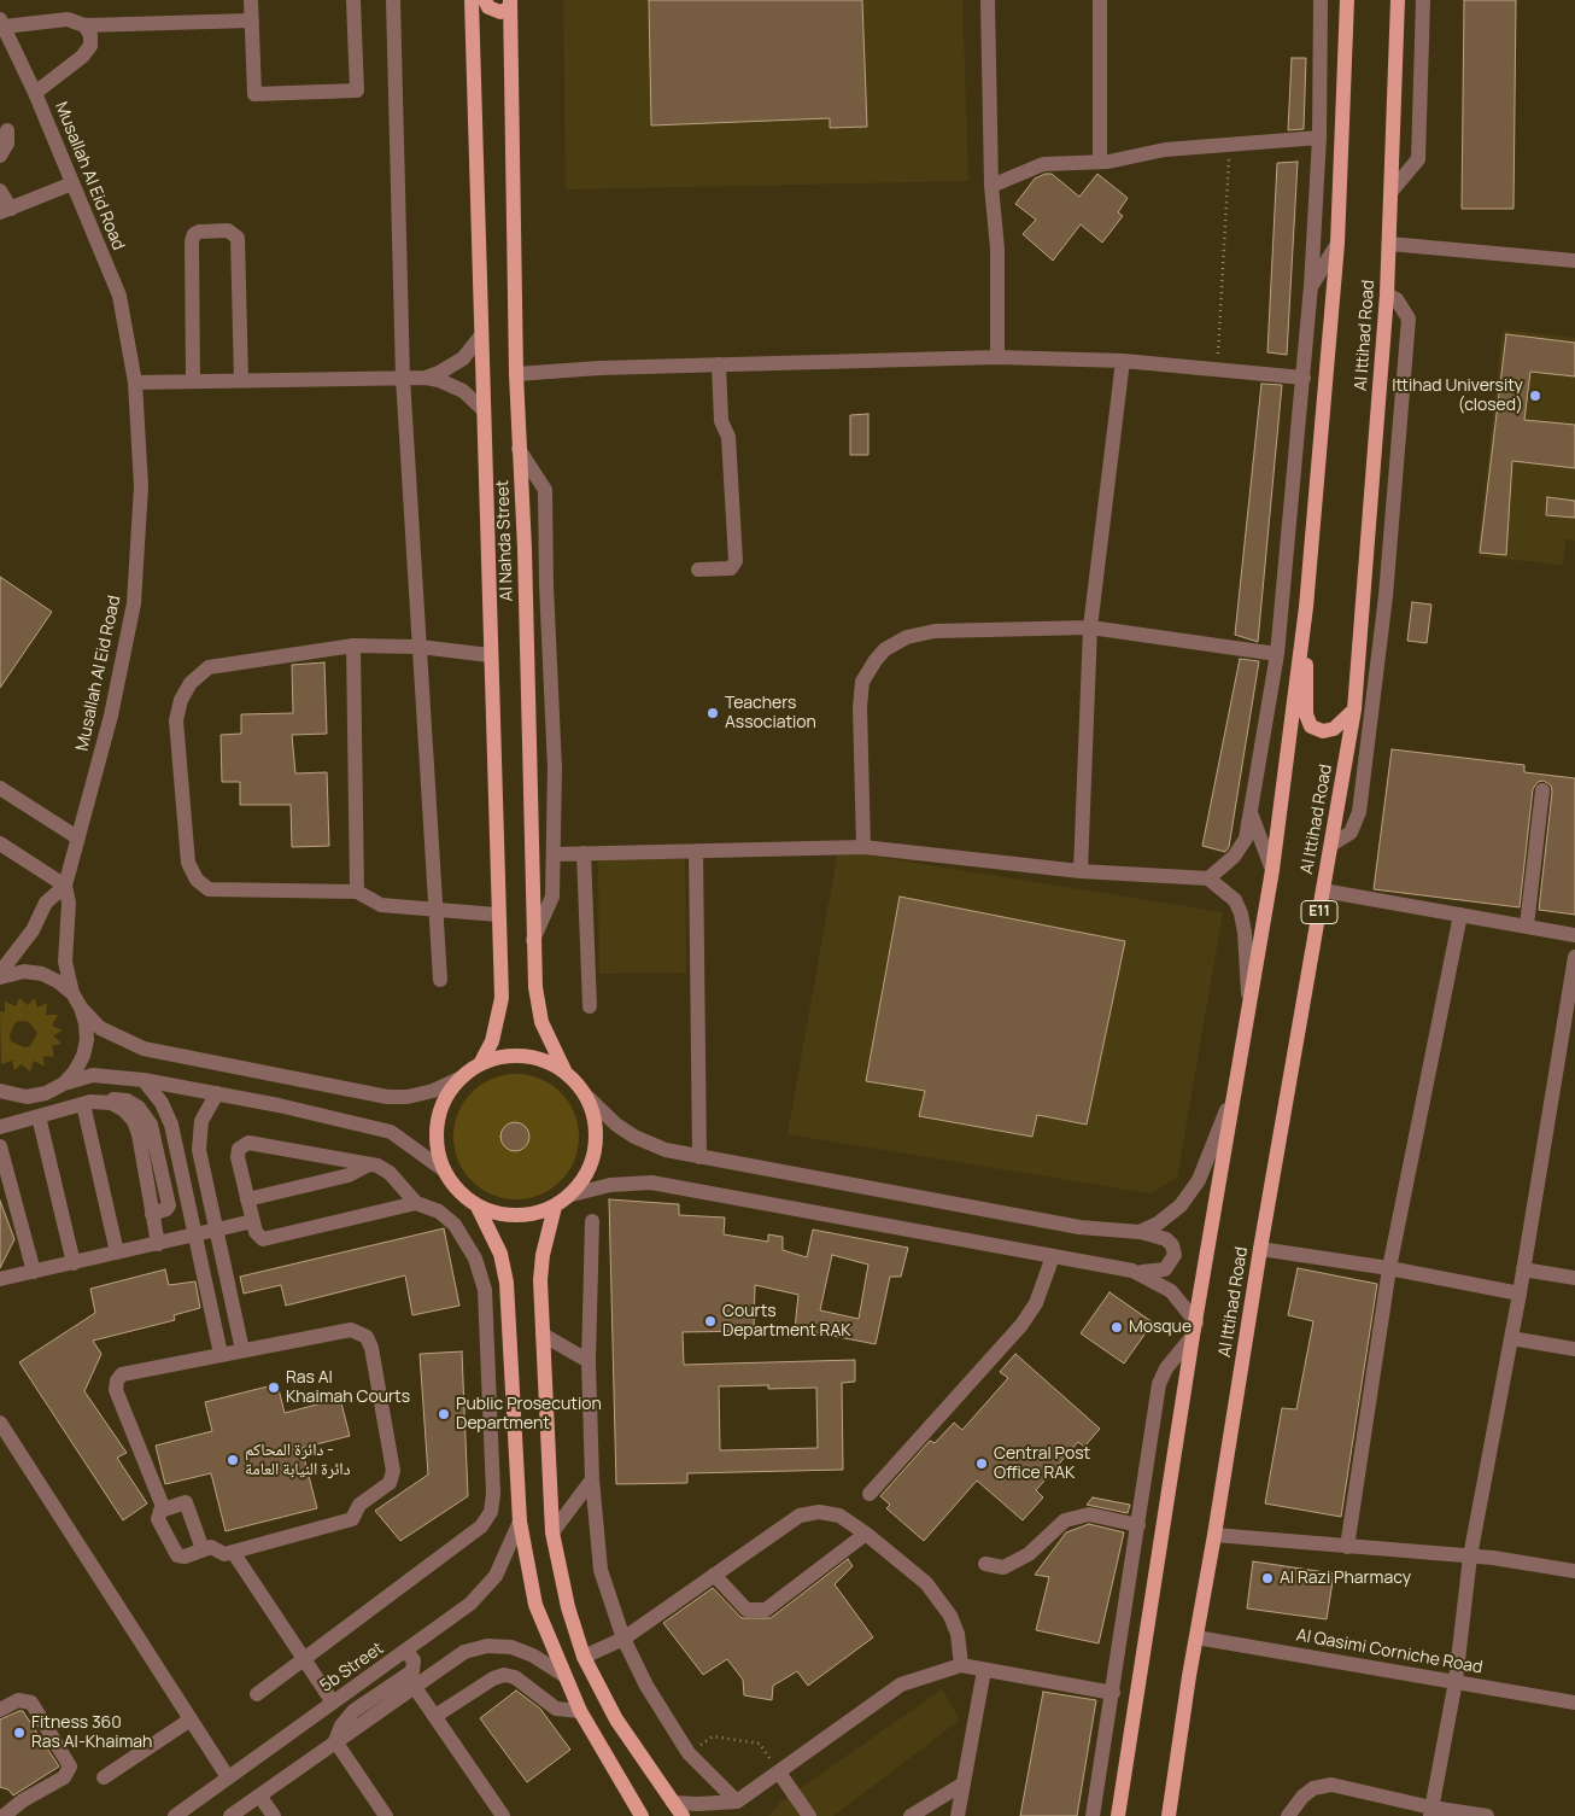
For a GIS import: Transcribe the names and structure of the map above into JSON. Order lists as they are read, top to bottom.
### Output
{
  "streets": {
    "main road": ["Al Ittihad Road", "Al Nahda Street", "E11"],
    "street": ["Musallah Al Eid Road", "Al Qasimi Corniche Road", "5b Street"]
  },
  "crossings": [
    ["Al Ittihad Road", "Al Qasimi Corniche Road"]
  ],
  "places": [
    "Ittihad University (closed)",
    "Teachers Association",
    "Courts Department RAK",
    "Mosque",
    "Ras Al Khaimah Courts",
    "Public Prosecution Department",
    "دائرة المحاكم - دائرة النيابة العامة",
    "Central Post Office RAK",
    "Al Razi Pharmacy",
    "Fitness 360 Ras Al-Khaimah"
  ]
}
